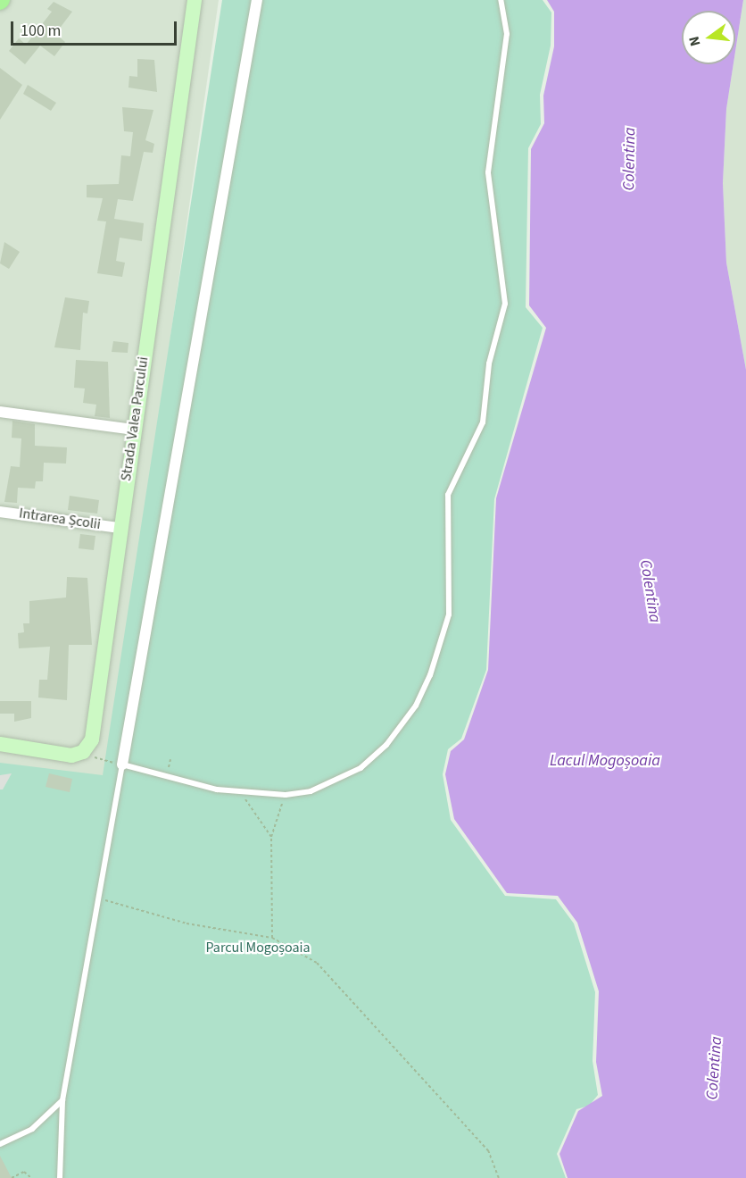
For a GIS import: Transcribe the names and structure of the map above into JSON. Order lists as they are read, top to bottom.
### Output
{
  "streets": {
    "street": ["Strada Valea Parcului", "Intrarea Școlii"]
  },
  "crossings": [
    ["Strada Valea Parcului", "Intrarea Școlii"]
  ],
  "water": ["Colentina", "Lacul Mogoșoaia"],
  "parks": ["Parcul Mogoșoaia"],
  "scale_bar": "100 m",
  "north": "left"
}
